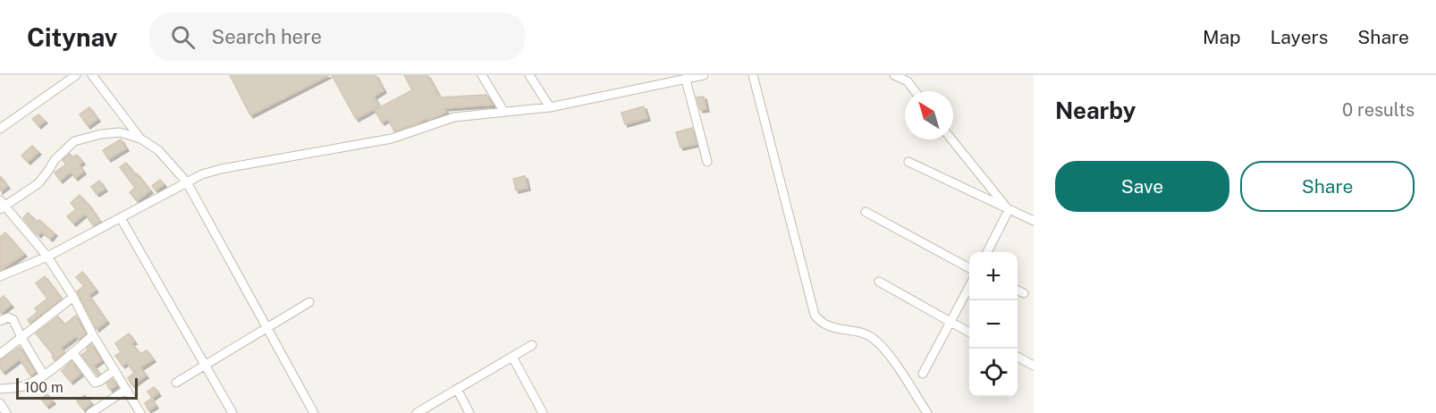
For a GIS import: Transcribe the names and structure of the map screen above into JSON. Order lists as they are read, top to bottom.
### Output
{
  "scale_bar": "100 m",
  "north": "top left",
  "page": {
    "header": "Citynav",
    "search": "Search here",
    "nav": ["Map", "Layers", "Share"],
    "heading": ["Nearby", "0 results"],
    "buttons": ["Save", "Share"],
    "map_buttons": ["+", "−"],
    "scale": "100 m"
  }
}
